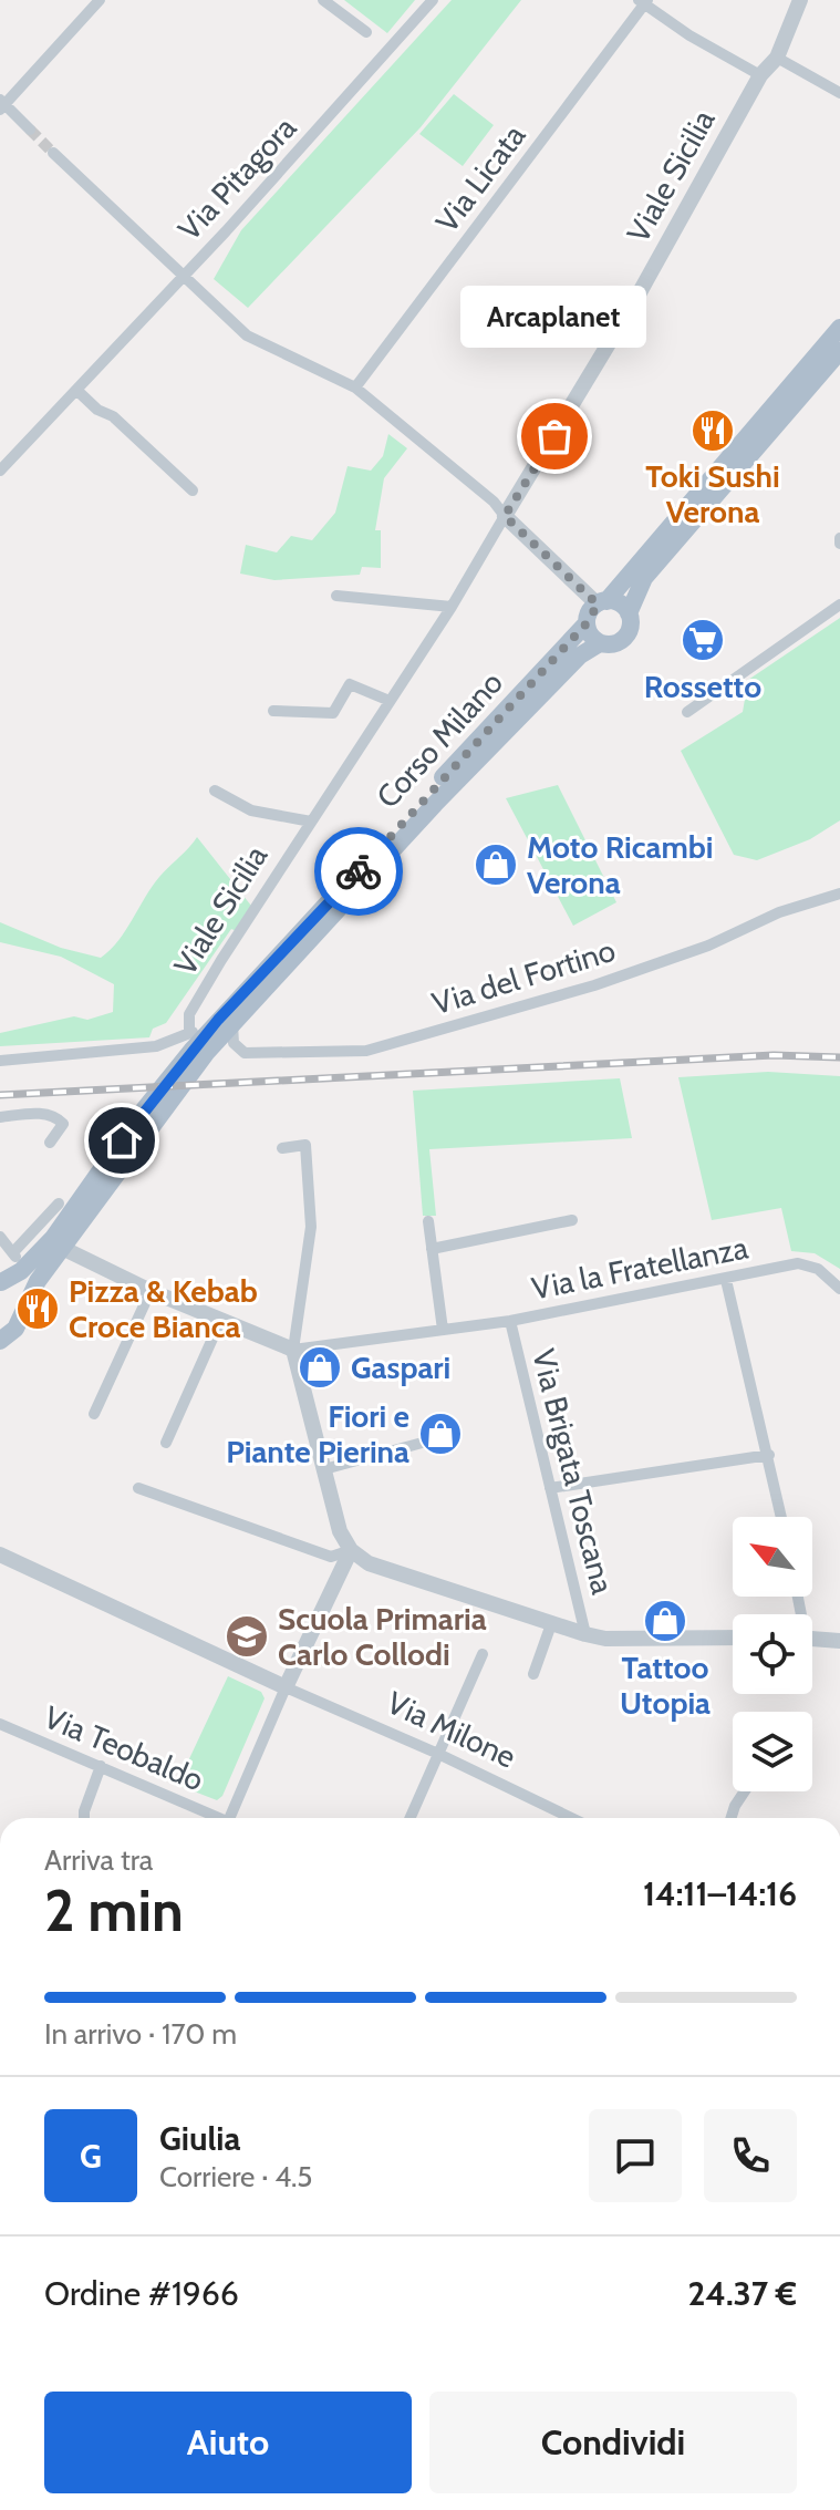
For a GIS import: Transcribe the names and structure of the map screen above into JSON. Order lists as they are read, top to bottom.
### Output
{
  "streets": {
    "main road": ["Corso Milano"],
    "street": [
      "Viale Sicilia",
      "Via Pitagora",
      "Via Licata",
      "Via del Fortino",
      "Via la Fratellanza",
      "Via Brigata Toscana",
      "Via Milone",
      "Via Teobaldo"
    ]
  },
  "crossings": [
    ["Corso Milano", "Via del Fortino"],
    ["Via la Fratellanza", "Via Brigata Toscana"]
  ],
  "places": {
    "restaurant": ["Toki Sushi Verona", "Pizza & Kebab Croce Bianca"],
    "other": ["Arcaplanet"],
    "supermarket": ["Rossetto"],
    "shop": [
      "Moto Ricambi Verona",
      "Gaspari",
      "Fiori e Piante Pierina",
      "Tattoo Utopia"
    ],
    "school or university": ["Scuola Primaria Carlo Collodi"]
  },
  "north": "top left",
  "page": {
    "bubble": "Arcaplanet",
    "heading": ["2 min", "Arriva tra", "14:11–14:16"],
    "panel": [
      "Giulia",
      "Corriere · 4.5",
      "Ordine #1966",
      "24.37 €"
    ],
    "bar": "In arrivo · 170 m",
    "round": "G",
    "buttons": ["Aiuto", "Condividi"]
  }
}
